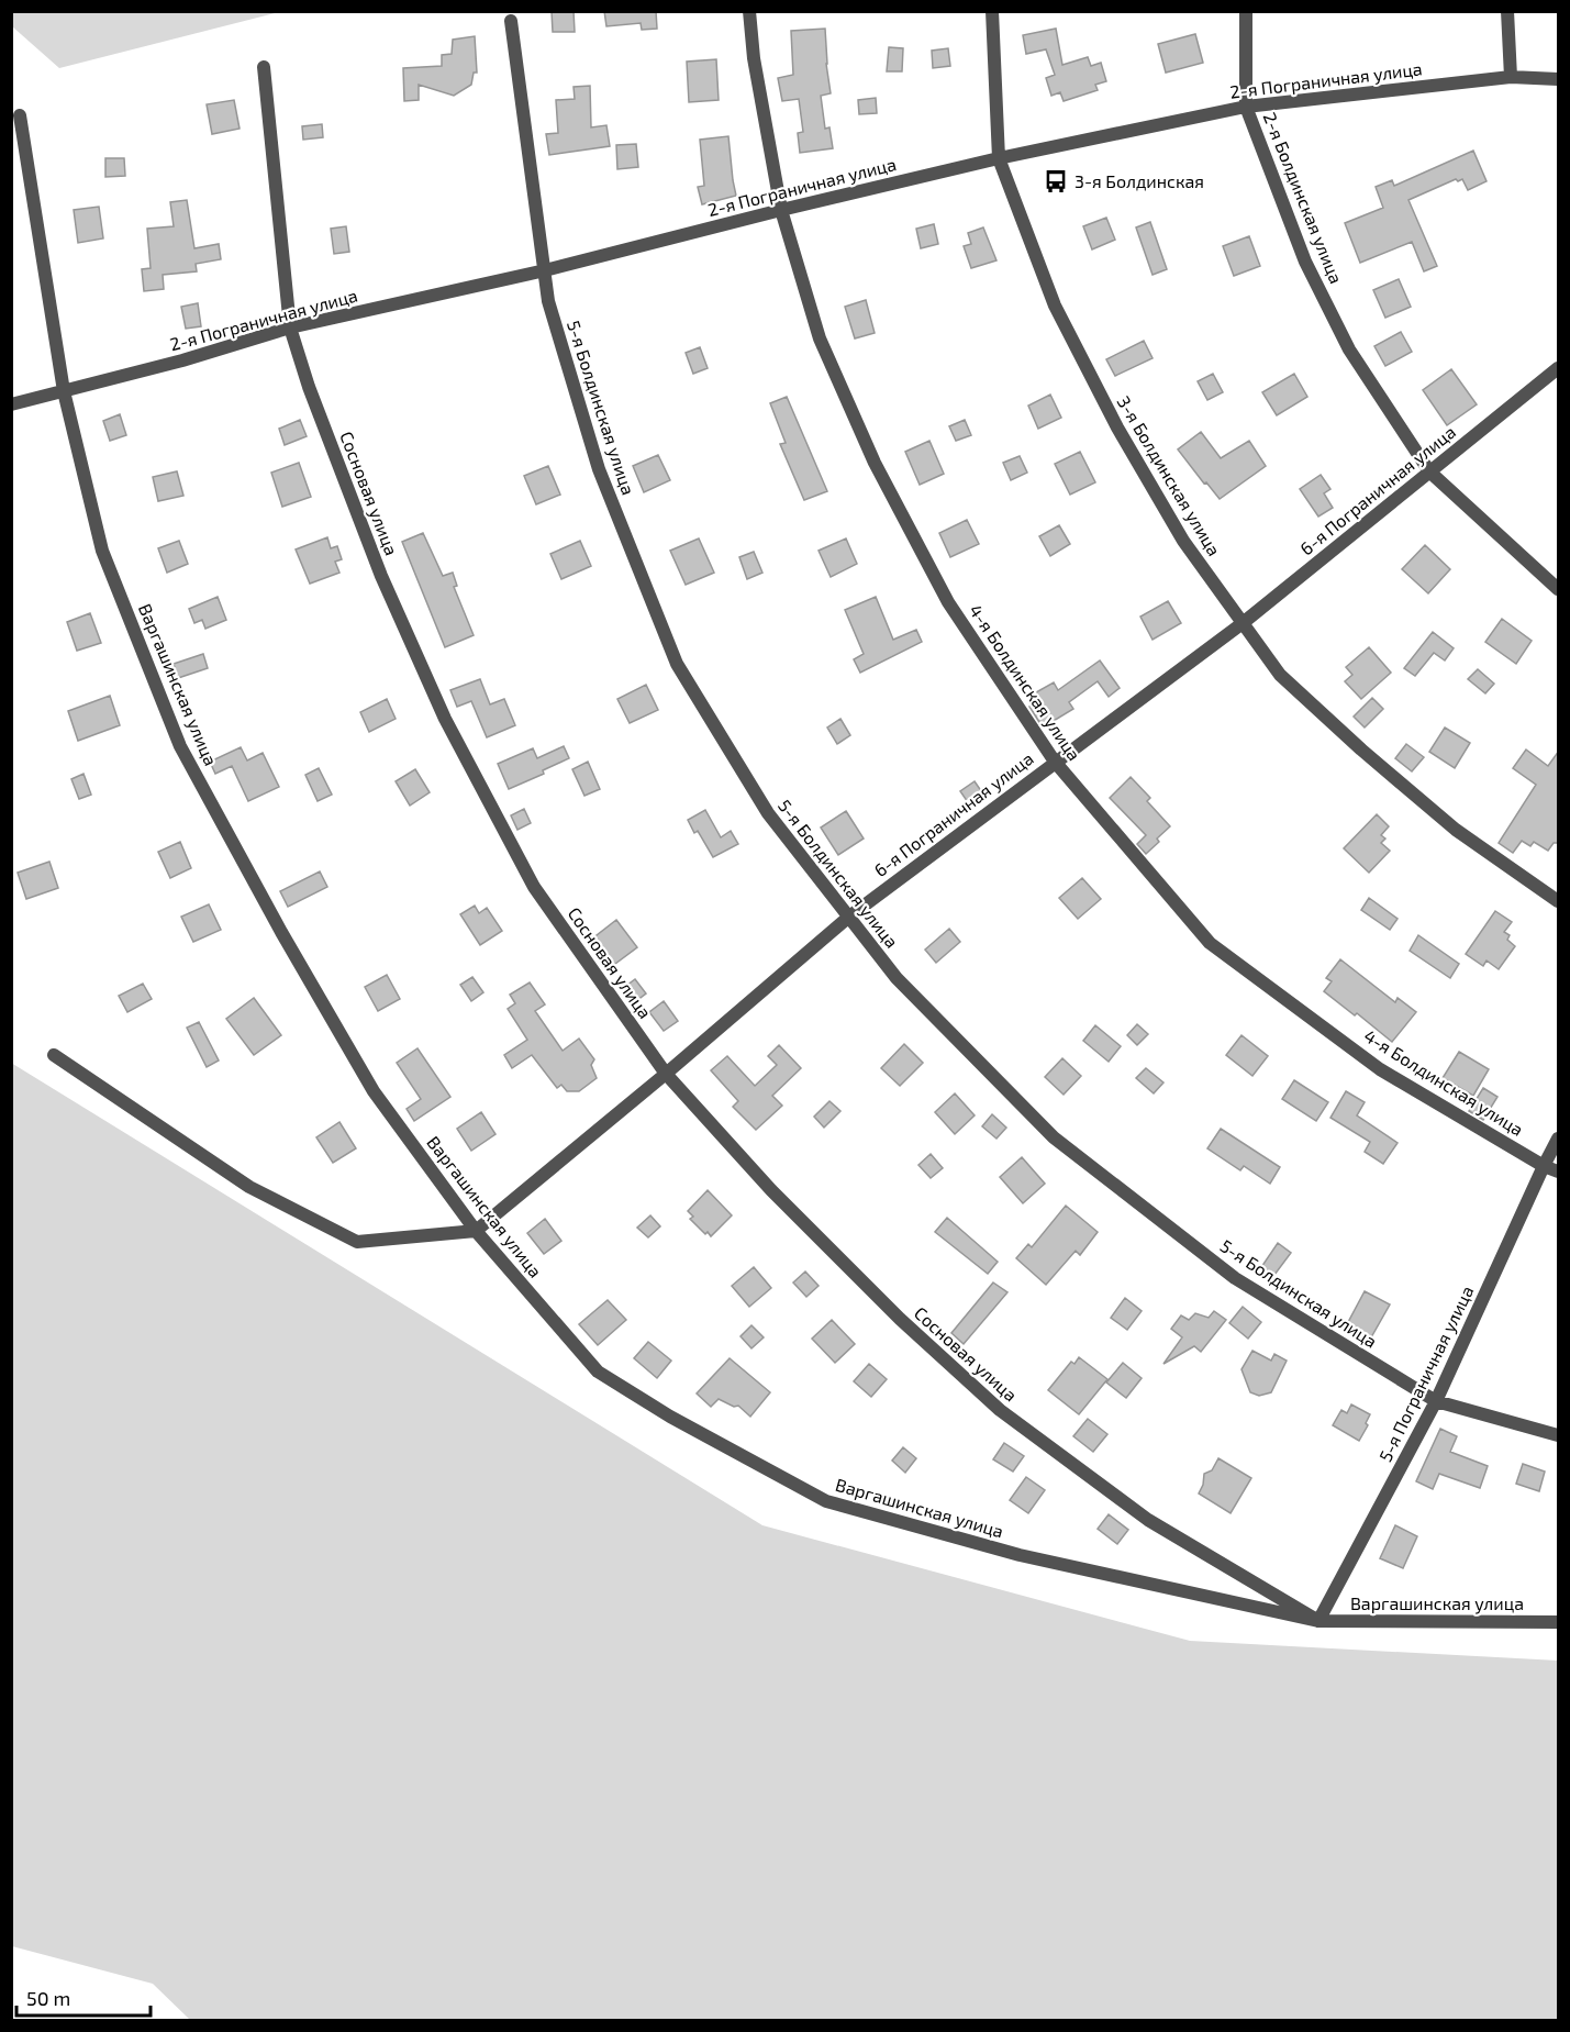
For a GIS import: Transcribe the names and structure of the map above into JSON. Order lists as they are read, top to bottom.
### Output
{
  "streets": {
    "street": [
      "2-я Пограничная улица",
      "2-я Болдинская улица",
      "5-я Болдинская улица",
      "3-я Болдинская улица",
      "6-я Пограничная улица",
      "Сосновая улица",
      "4-я Болдинская улица",
      "Варгашинская улица",
      "5-я Пограничная улица"
    ]
  },
  "crossings": [
    ["2-я Пограничная улица", "2-я Болдинская улица"],
    ["2-я Пограничная улица", "5-я Болдинская улица"],
    ["2-я Пограничная улица", "3-я Болдинская улица"],
    ["2-я Пограничная улица", "Сосновая улица"],
    ["2-я Пограничная улица", "4-я Болдинская улица"],
    ["2-я Пограничная улица", "Варгашинская улица"],
    ["2-я Болдинская улица", "6-я Пограничная улица"],
    ["5-я Болдинская улица", "6-я Пограничная улица"],
    ["5-я Болдинская улица", "5-я Пограничная улица"],
    ["3-я Болдинская улица", "6-я Пограничная улица"],
    ["6-я Пограничная улица", "Сосновая улица"],
    ["6-я Пограничная улица", "4-я Болдинская улица"],
    ["6-я Пограничная улица", "Варгашинская улица"],
    ["Сосновая улица", "Варгашинская улица"],
    ["Сосновая улица", "5-я Пограничная улица"],
    ["4-я Болдинская улица", "5-я Пограничная улица"],
    ["Варгашинская улица", "5-я Пограничная улица"]
  ],
  "places": {
    "bus stop": ["3-я Болдинская"]
  },
  "scale_bar": "50 m"
}
